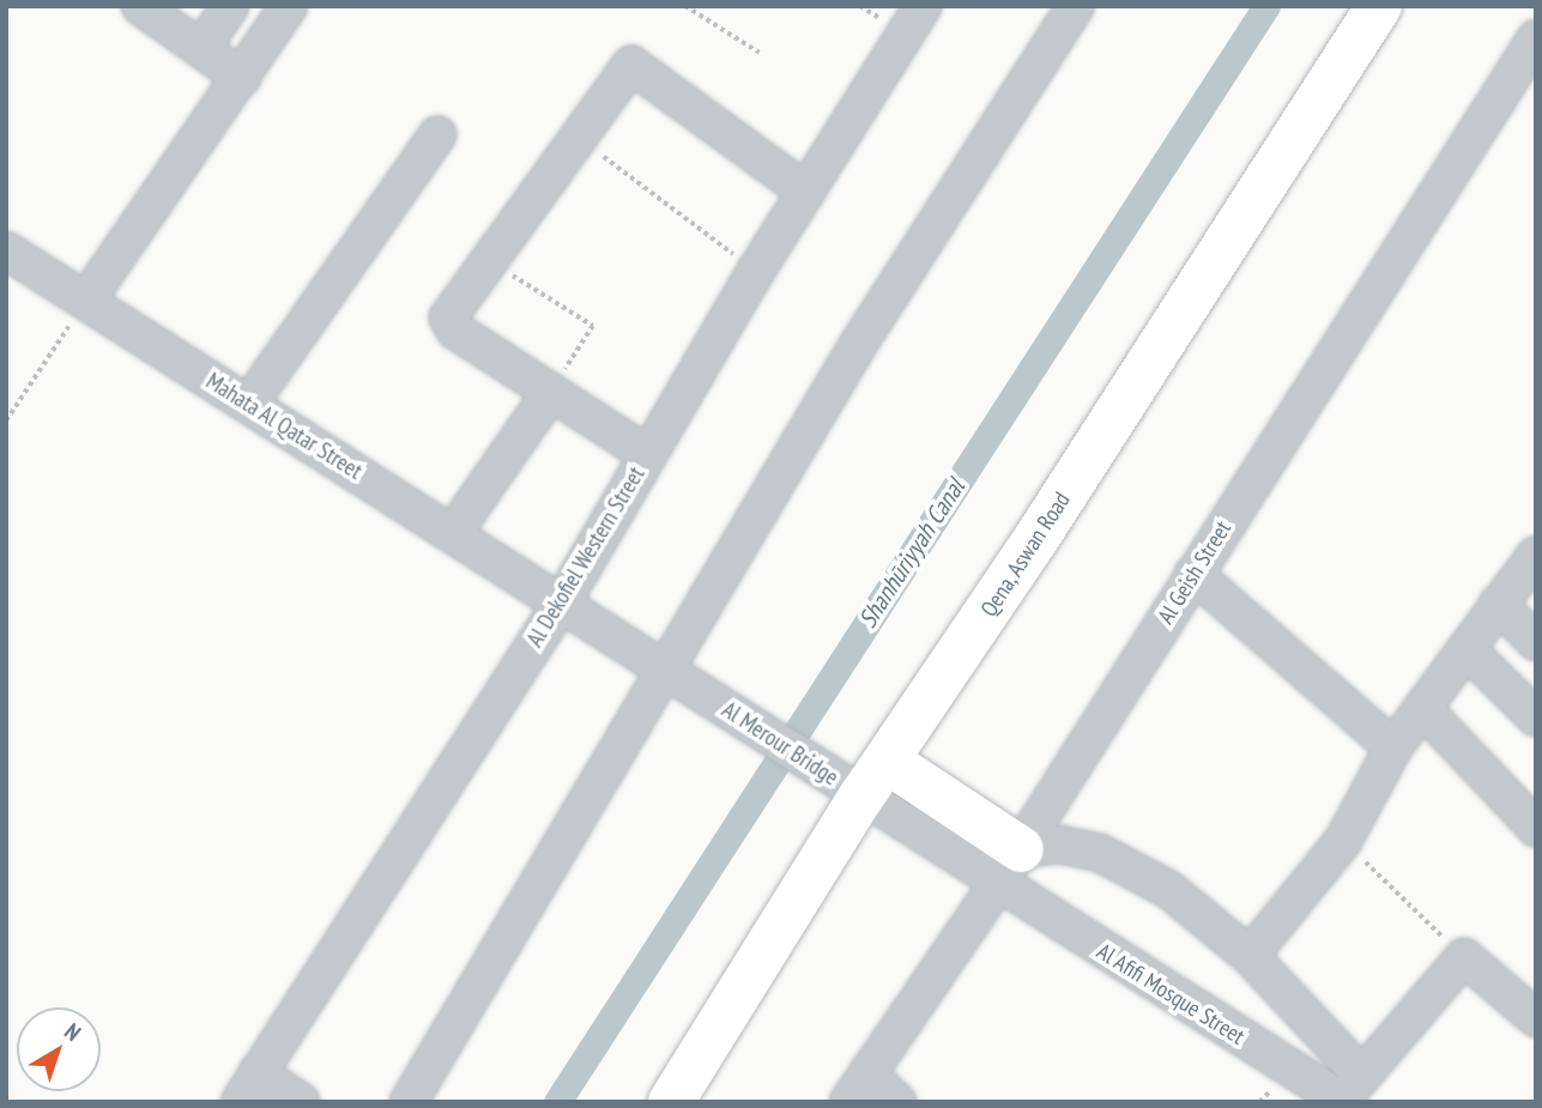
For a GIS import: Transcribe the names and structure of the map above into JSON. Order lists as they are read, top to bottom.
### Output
{
  "streets": {
    "highway": ["Qena, Aswan Road"],
    "street": [
      "Mahata Al Qatar Street",
      "Al Dekofiel Western Street",
      "Al Geish Street",
      "Al Merour Bridge",
      "Al Afifi Mosque Street"
    ]
  },
  "crossings": [
    ["Mahata Al Qatar Street", "Al Dekofiel Western Street"],
    ["Mahata Al Qatar Street", "Al Merour Bridge"],
    ["Qena, Aswan Road", "Al Merour Bridge"],
    ["Al Dekofiel Western Street", "Al Merour Bridge"],
    ["Al Geish Street", "Al Merour Bridge"],
    ["Al Geish Street", "Al Afifi Mosque Street"],
    ["Al Merour Bridge", "Al Afifi Mosque Street"]
  ],
  "water": ["Shanhūriyyah Canal"],
  "north": "top right"
}
